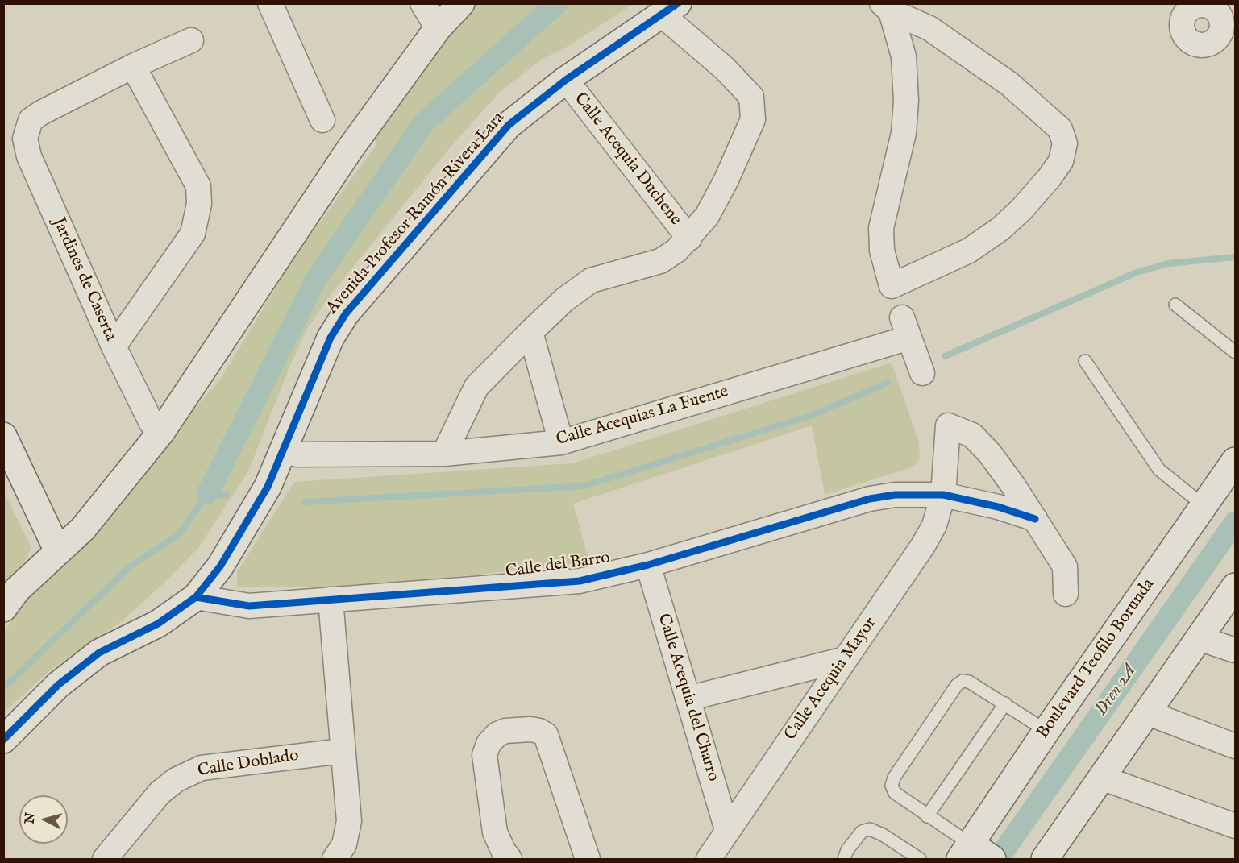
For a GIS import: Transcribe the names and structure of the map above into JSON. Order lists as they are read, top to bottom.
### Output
{
  "streets": {
    "street": [
      "Calle Acequia Duchene",
      "Avenida Profesor Ramón Rivera Lara",
      "Jardines de Caserta",
      "Calle Acequias La Fuente",
      "Calle del Barro",
      "Boulevard Teofilo Borunda",
      "Calle Acequia Mayor",
      "Calle Acequia del Charro",
      "Calle Doblado"
    ]
  },
  "crossings": [
    ["Calle Acequia Duchene", "Avenida Profesor Ramón Rivera Lara"],
    ["Avenida Profesor Ramón Rivera Lara", "Calle Acequias La Fuente"],
    ["Avenida Profesor Ramón Rivera Lara", "Calle del Barro"],
    ["Calle del Barro", "Calle Acequia Mayor"],
    ["Calle del Barro", "Calle Acequia del Charro"],
    ["Calle Acequia Mayor", "Calle Acequia del Charro"]
  ],
  "water": ["Dren 2A"],
  "north": "left"
}
